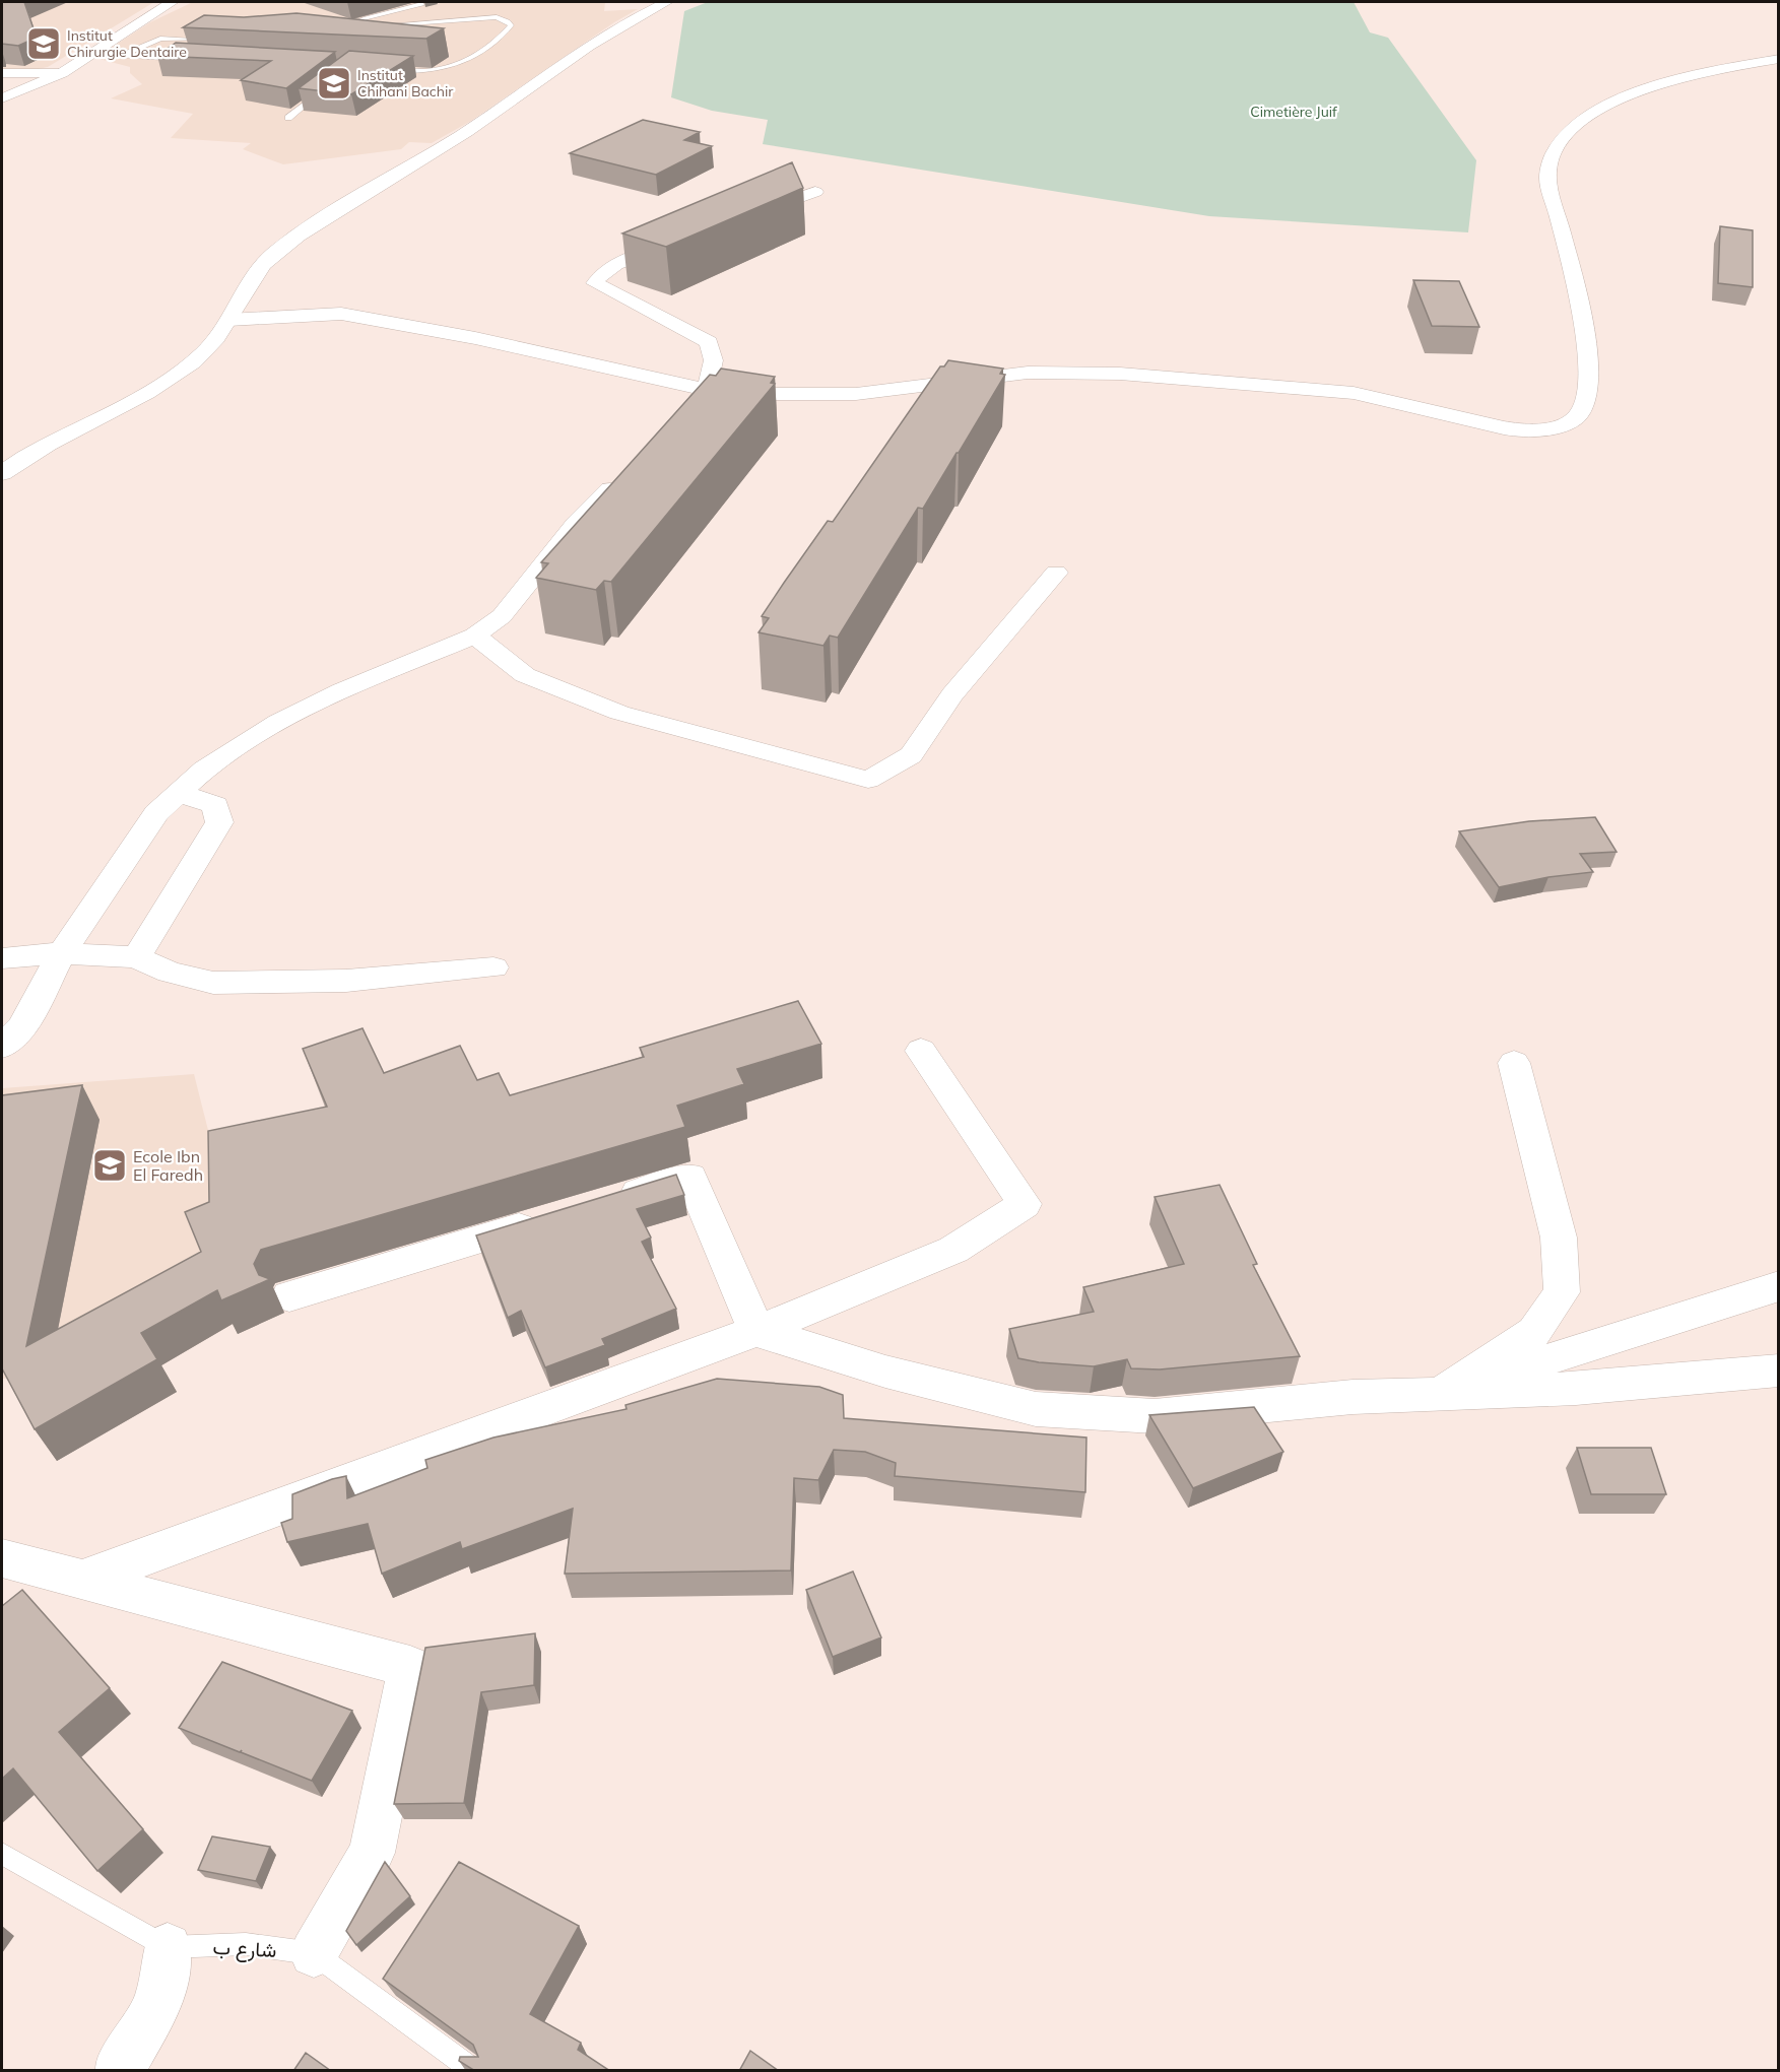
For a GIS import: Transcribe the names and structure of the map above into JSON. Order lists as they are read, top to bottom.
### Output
{
  "streets": {
    "lane": ["شارع ب"]
  },
  "parks": ["Cimetière Juif"],
  "places": {
    "school or university": ["Institut Chirurgie Dentaire", "Institut Chihani Bachir", "Ecole Ibn El Faredh"]
  }
}
